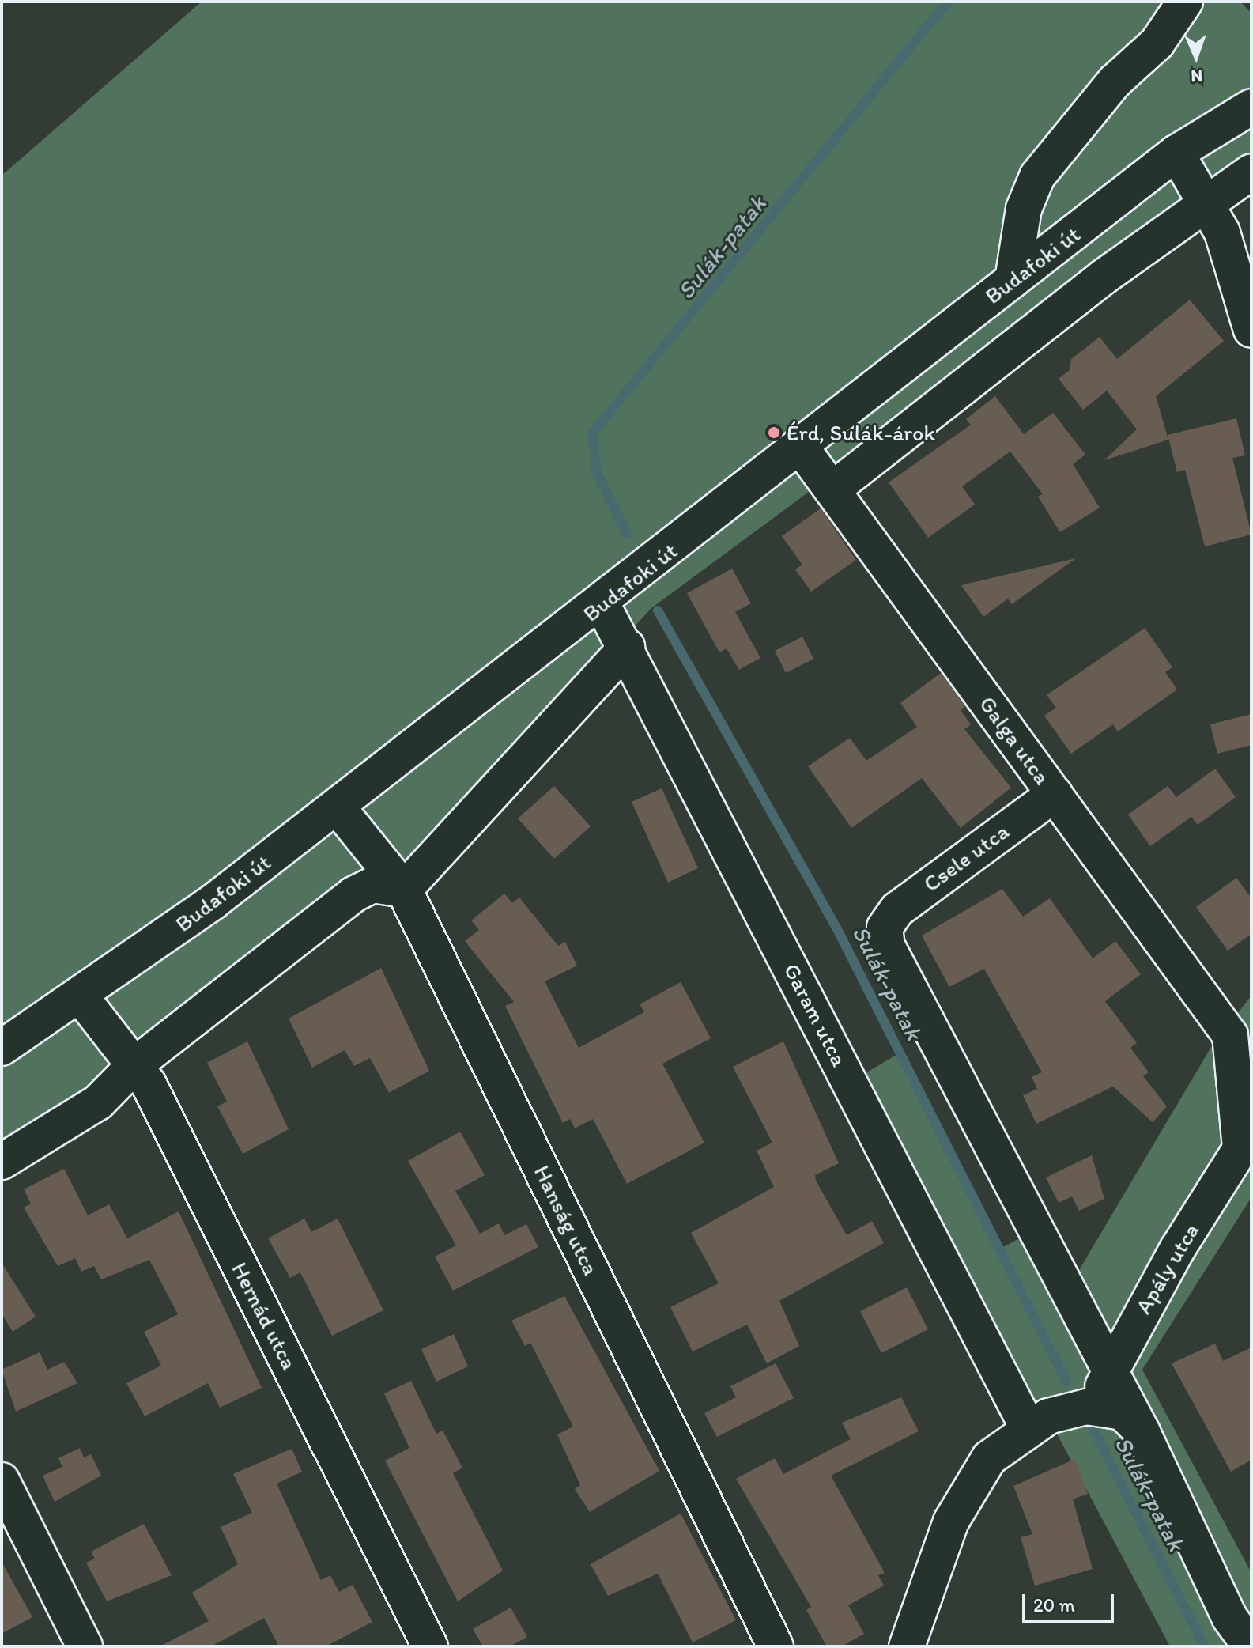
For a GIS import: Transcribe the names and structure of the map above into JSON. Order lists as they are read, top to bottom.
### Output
{
  "streets": {
    "street": [
      "Budafoki út",
      "Galga utca",
      "Csele utca",
      "Garam utca",
      "Hanság utca",
      "Apály utca",
      "Hernád utca"
    ]
  },
  "crossings": [
    ["Budafoki út", "Galga utca"],
    ["Budafoki út", "Garam utca"],
    ["Budafoki út", "Hanság utca"],
    ["Budafoki út", "Hernád utca"],
    ["Galga utca", "Csele utca"],
    ["Galga utca", "Apály utca"],
    ["Csele utca", "Apály utca"]
  ],
  "water": ["Sulák-patak"],
  "places": ["Érd, Sulák-árok"],
  "scale_bar": "20 m",
  "north": "bottom"
}
